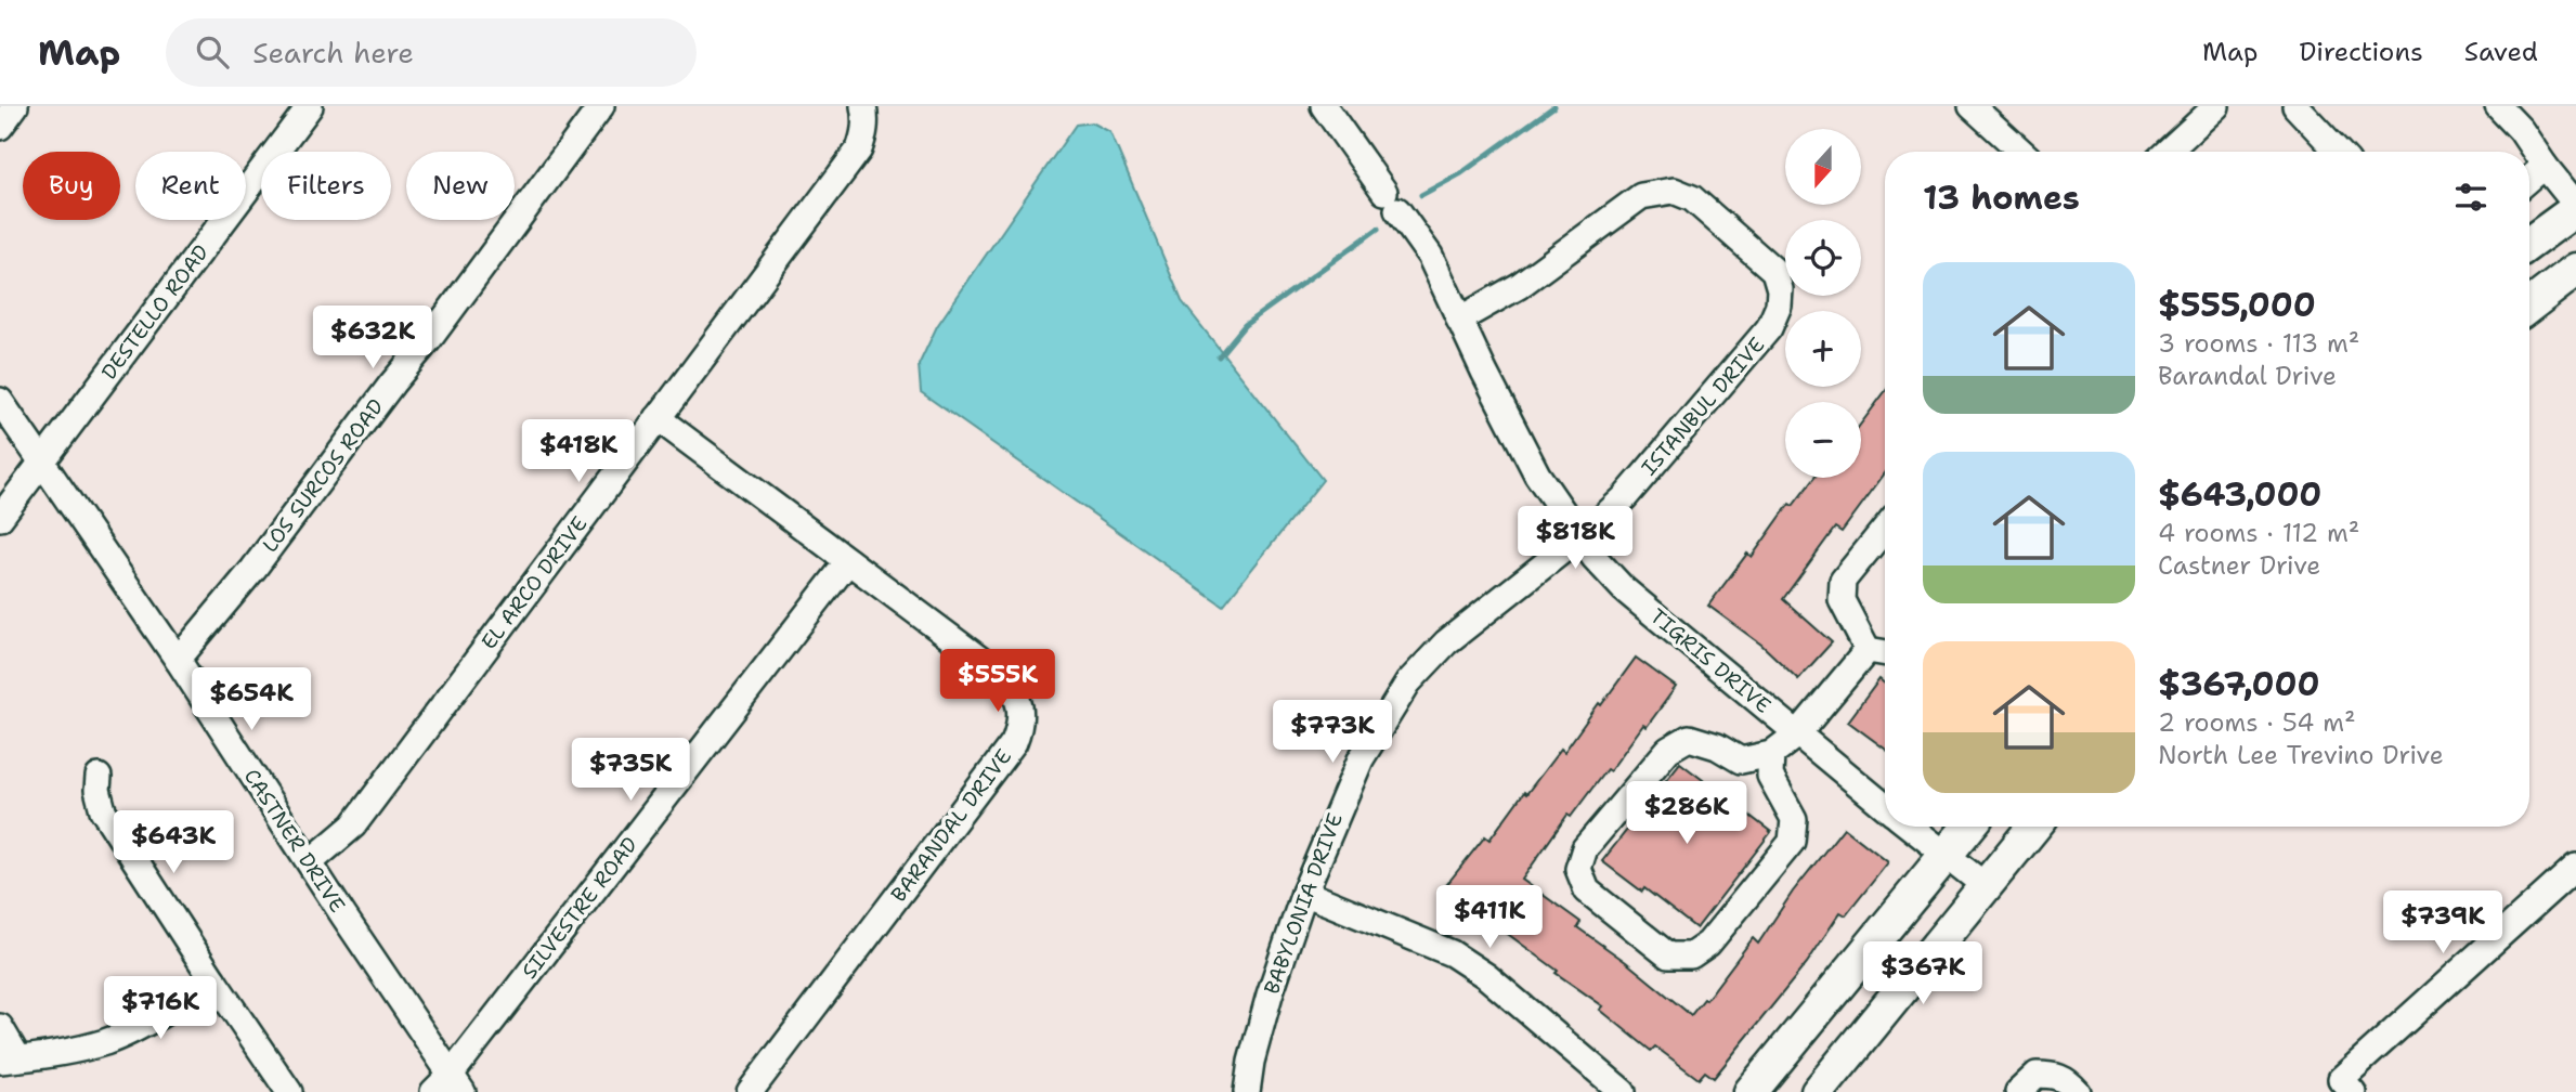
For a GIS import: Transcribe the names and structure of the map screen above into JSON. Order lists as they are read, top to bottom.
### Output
{
  "streets": {
    "street": [
      "DESTELLO ROAD",
      "ISTANBUL DRIVE",
      "LOS SURCOS ROAD",
      "EL ARCO DRIVE",
      "TIGRIS DRIVE",
      "BARANDAL DRIVE",
      "CASTNER DRIVE",
      "BABYLONIA DRIVE",
      "SILVESTRE ROAD"
    ]
  },
  "crossings": [
    ["DESTELLO ROAD", "CASTNER DRIVE"],
    ["ISTANBUL DRIVE", "TIGRIS DRIVE"],
    ["ISTANBUL DRIVE", "BABYLONIA DRIVE"],
    ["LOS SURCOS ROAD", "CASTNER DRIVE"],
    ["EL ARCO DRIVE", "BARANDAL DRIVE"],
    ["EL ARCO DRIVE", "CASTNER DRIVE"],
    ["TIGRIS DRIVE", "BABYLONIA DRIVE"],
    ["BARANDAL DRIVE", "SILVESTRE ROAD"],
    ["CASTNER DRIVE", "SILVESTRE ROAD"]
  ],
  "north": "bottom",
  "page": {
    "header": "Map",
    "search": "Search here",
    "nav": ["Map", "Directions", "Saved"],
    "map_buttons": ["+", "−"],
    "chip": [
      "Buy",
      "Rent",
      "Filters",
      "New"
    ],
    "heading": "13 homes",
    "list": [
      {
        "name": "$555,000",
        "note": "3 rooms · 113 m² · Barandal Drive"
      },
      {
        "name": "$643,000",
        "note": "4 rooms · 112 m² · Castner Drive"
      },
      {
        "name": "$367,000",
        "note": "2 rooms · 54 m² · North Lee Trevino Drive"
      }
    ],
    "price": [
      "$632K",
      "$418K",
      "$818K",
      "$555K",
      "$654K",
      "$773K",
      "$735K",
      "$286K",
      "$643K",
      "$411K",
      "$739K",
      "$367K",
      "$716K"
    ]
  }
}
